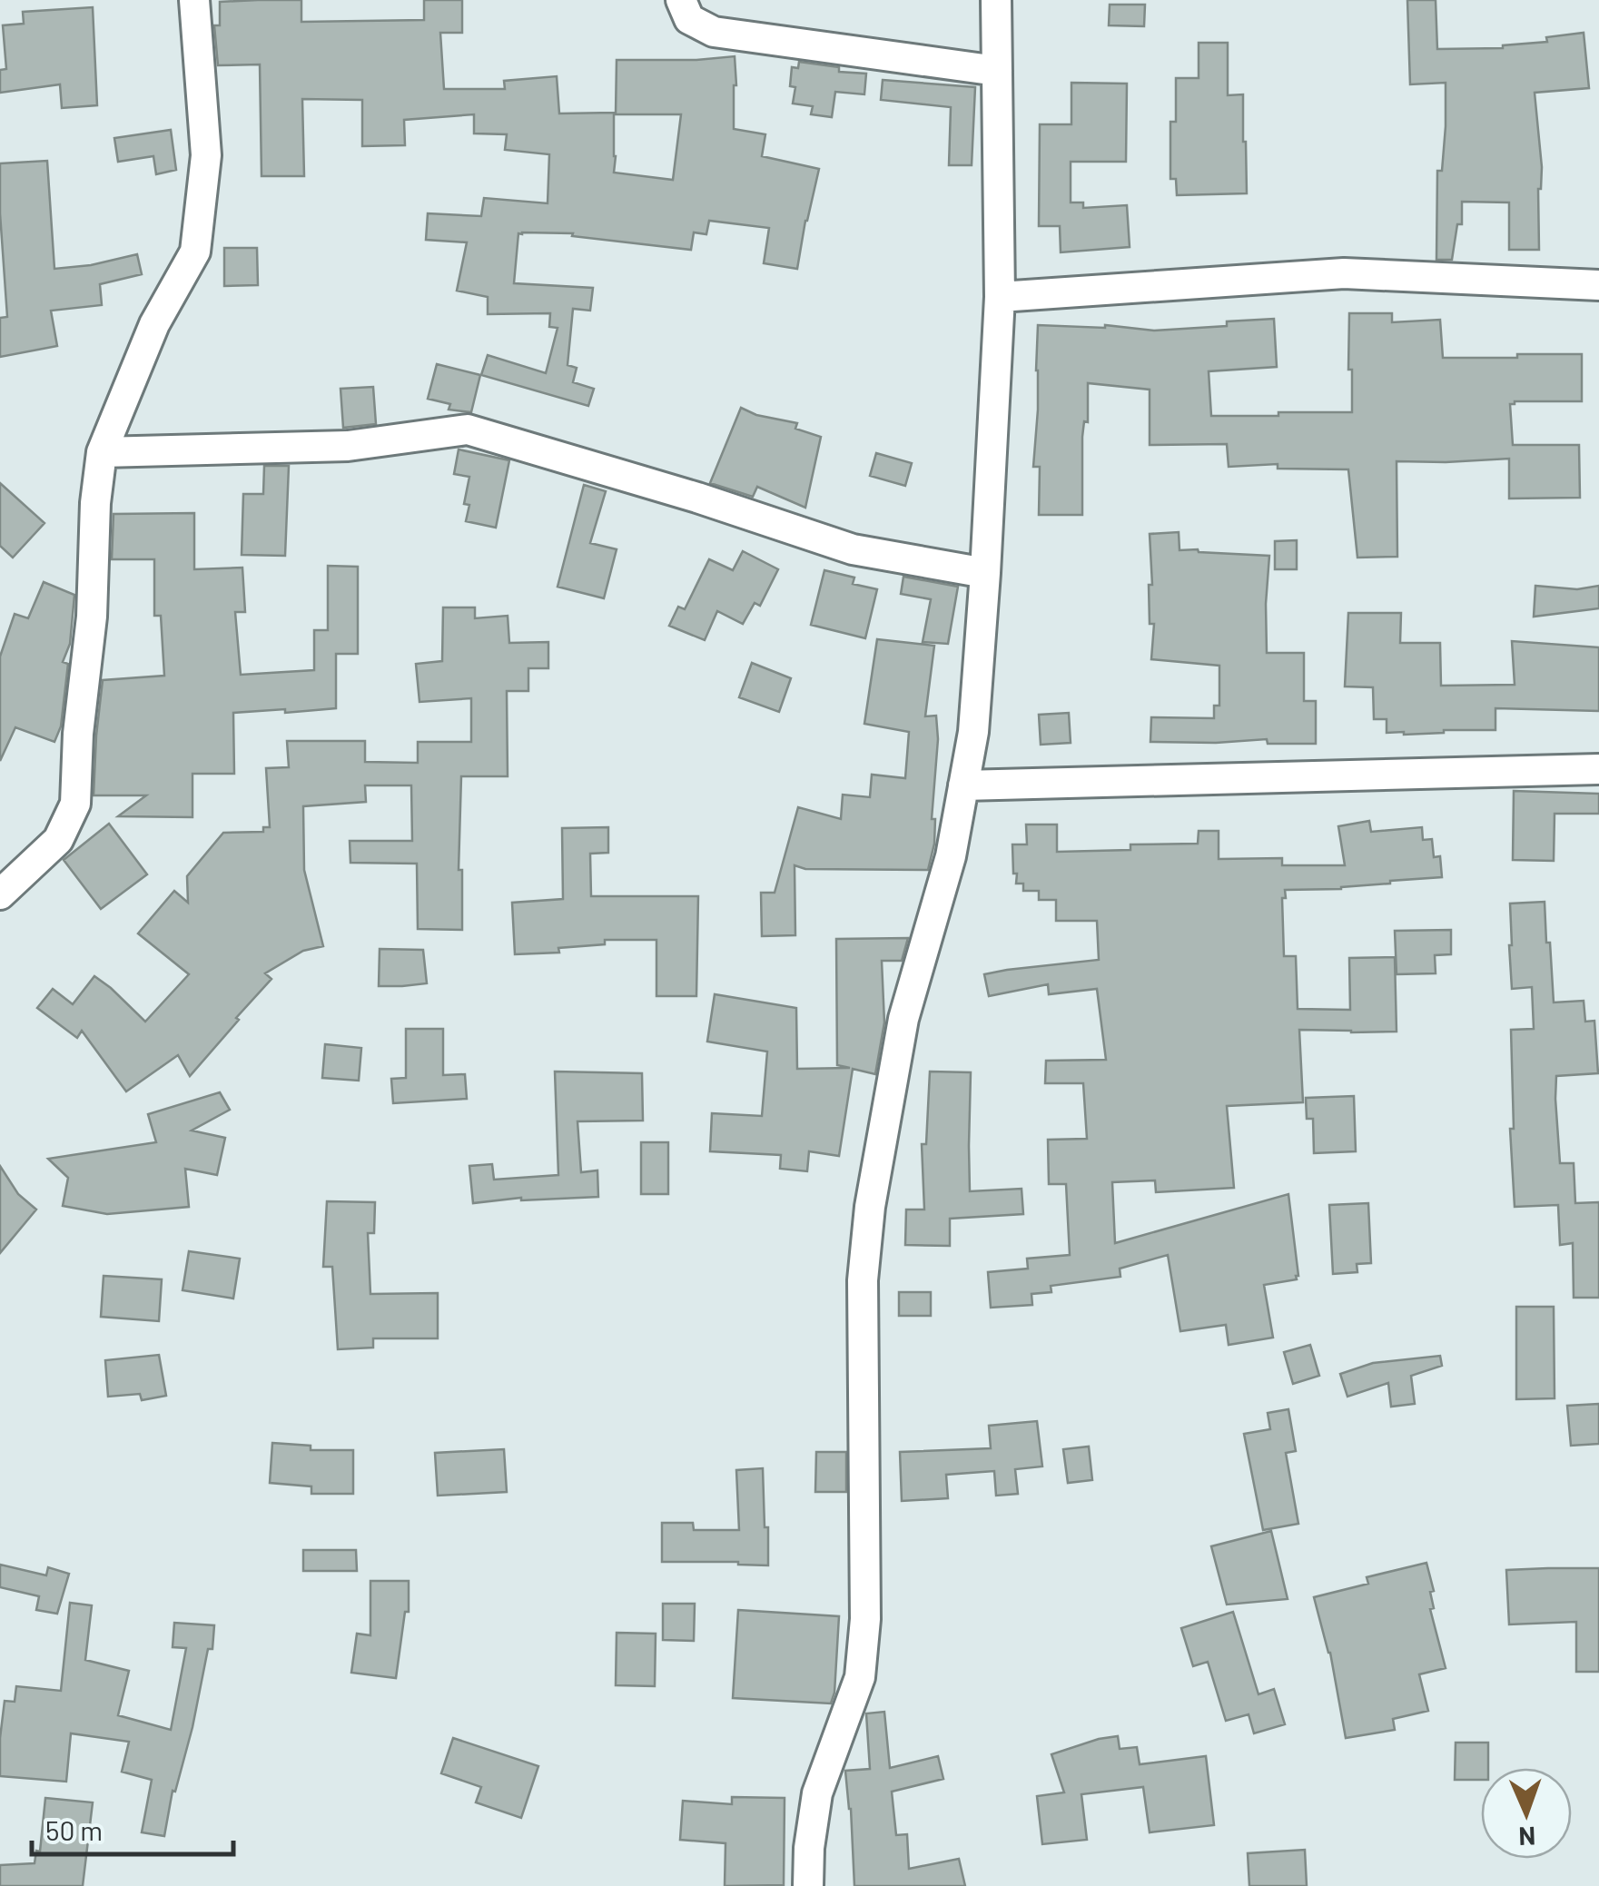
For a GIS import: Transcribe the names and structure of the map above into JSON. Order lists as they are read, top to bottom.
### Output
{
  "scale_bar": "50 m",
  "north": "bottom"
}
